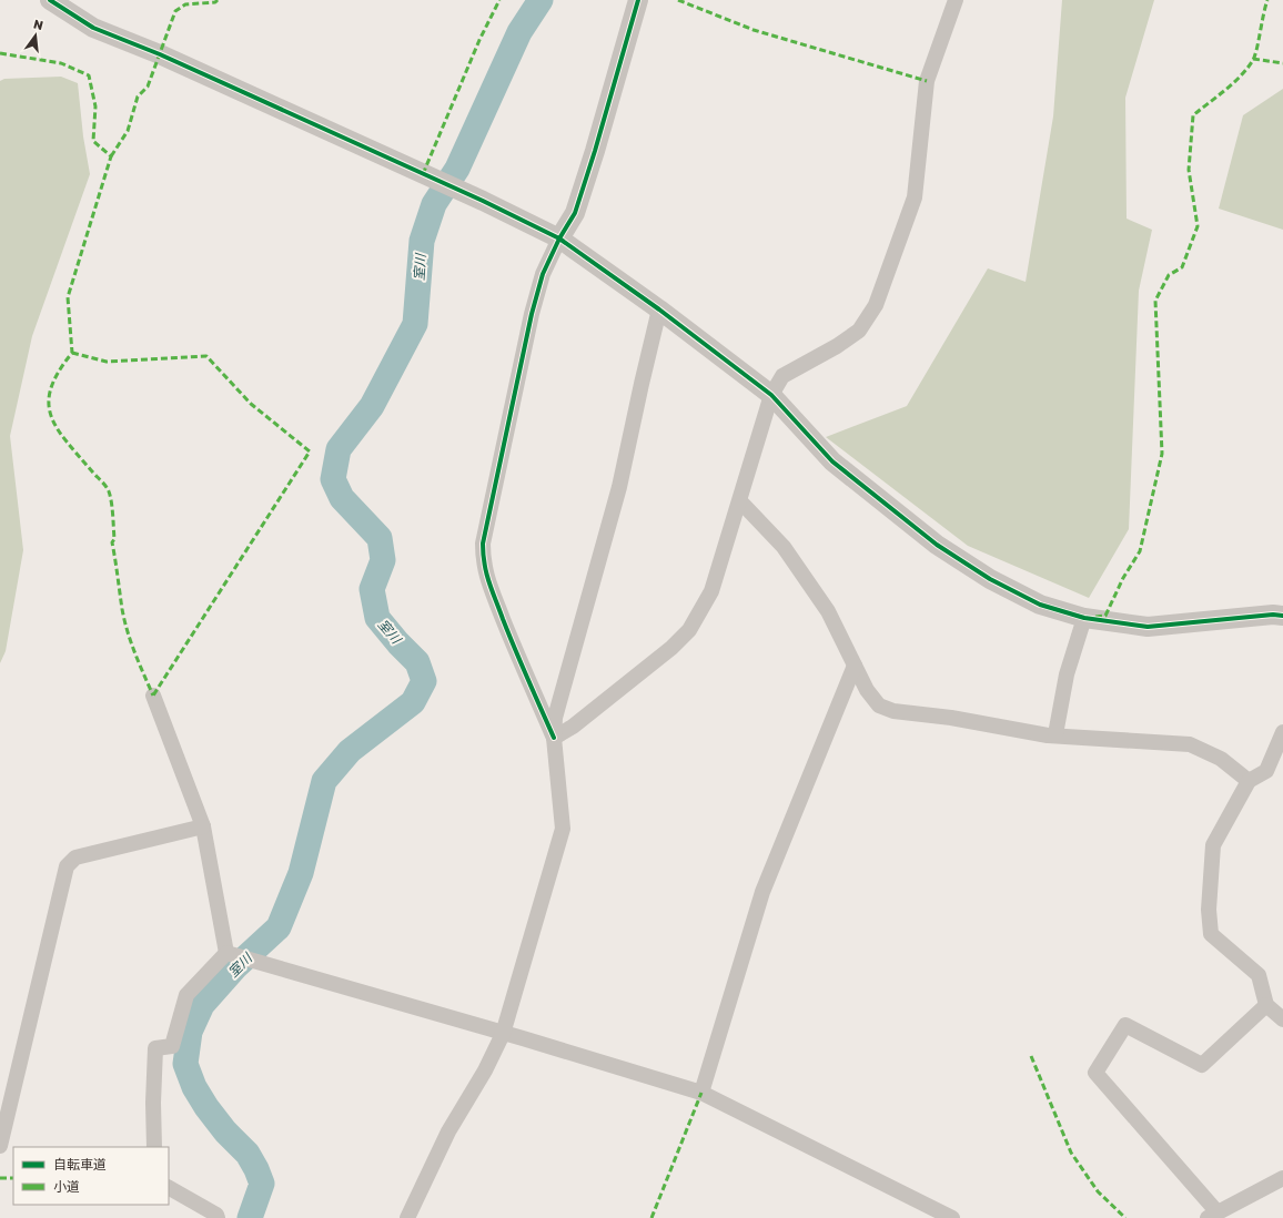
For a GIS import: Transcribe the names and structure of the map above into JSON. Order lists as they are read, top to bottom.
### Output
{
  "water": ["室川"],
  "legend": ["自転車道", "小道"],
  "north": "top"
}
